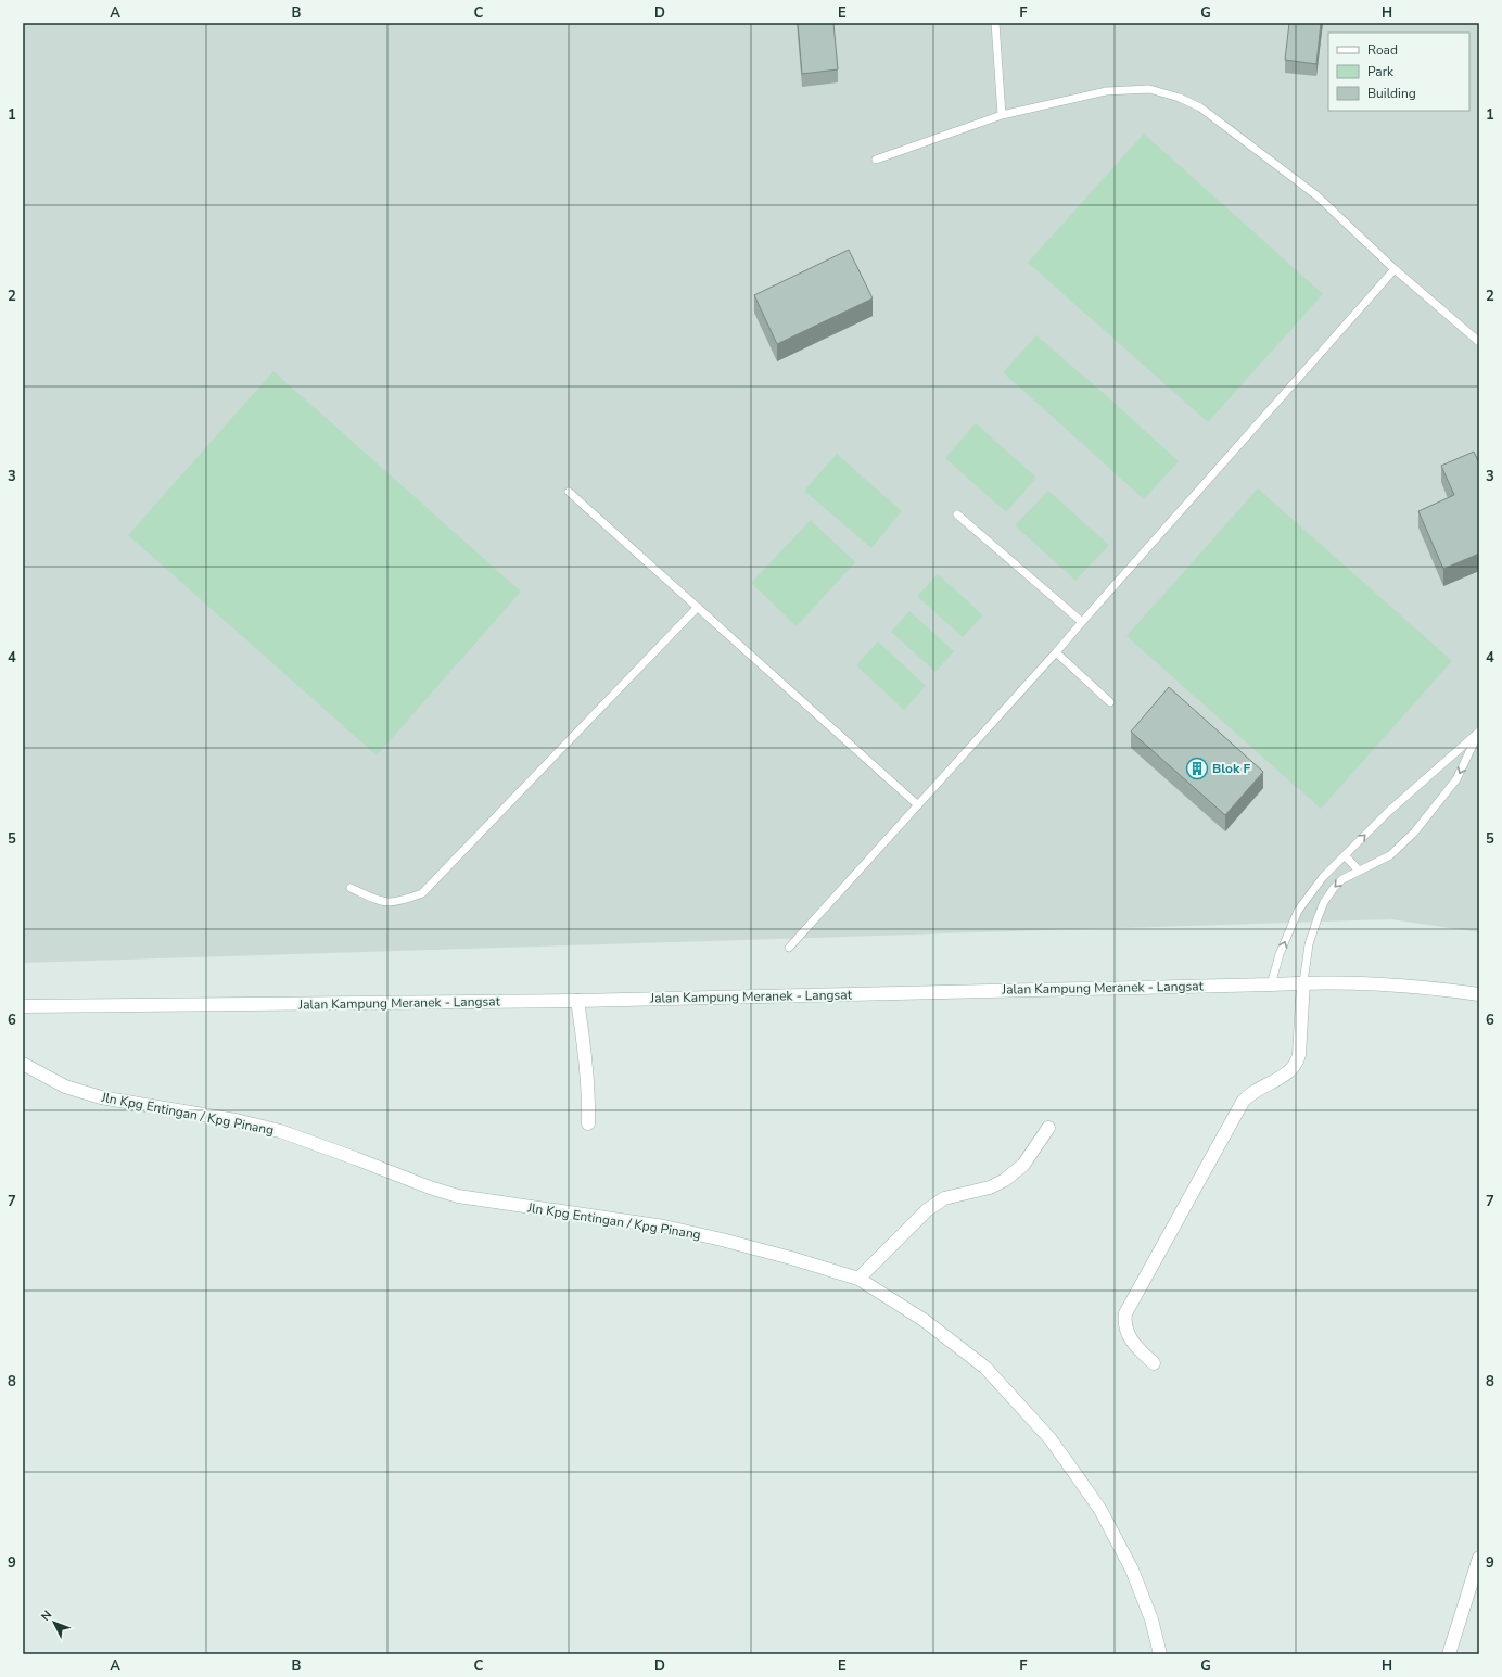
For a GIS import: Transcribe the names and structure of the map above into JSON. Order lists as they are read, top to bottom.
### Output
{
  "streets": {
    "main road": ["Jalan Kampung Meranek - Langsat", "Jln Kpg Entingan / Kpg Pinang"]
  },
  "places": {
    "building": ["Blok F"]
  },
  "legend": ["Road", "Park", "Building"],
  "north": "top left",
  "grid": {
    "columns": [
      "A",
      "B",
      "C",
      "D",
      "E",
      "F",
      "G",
      "H"
    ],
    "rows": [
      "1",
      "2",
      "3",
      "4",
      "5",
      "6",
      "7",
      "8",
      "9"
    ]
  }
}
